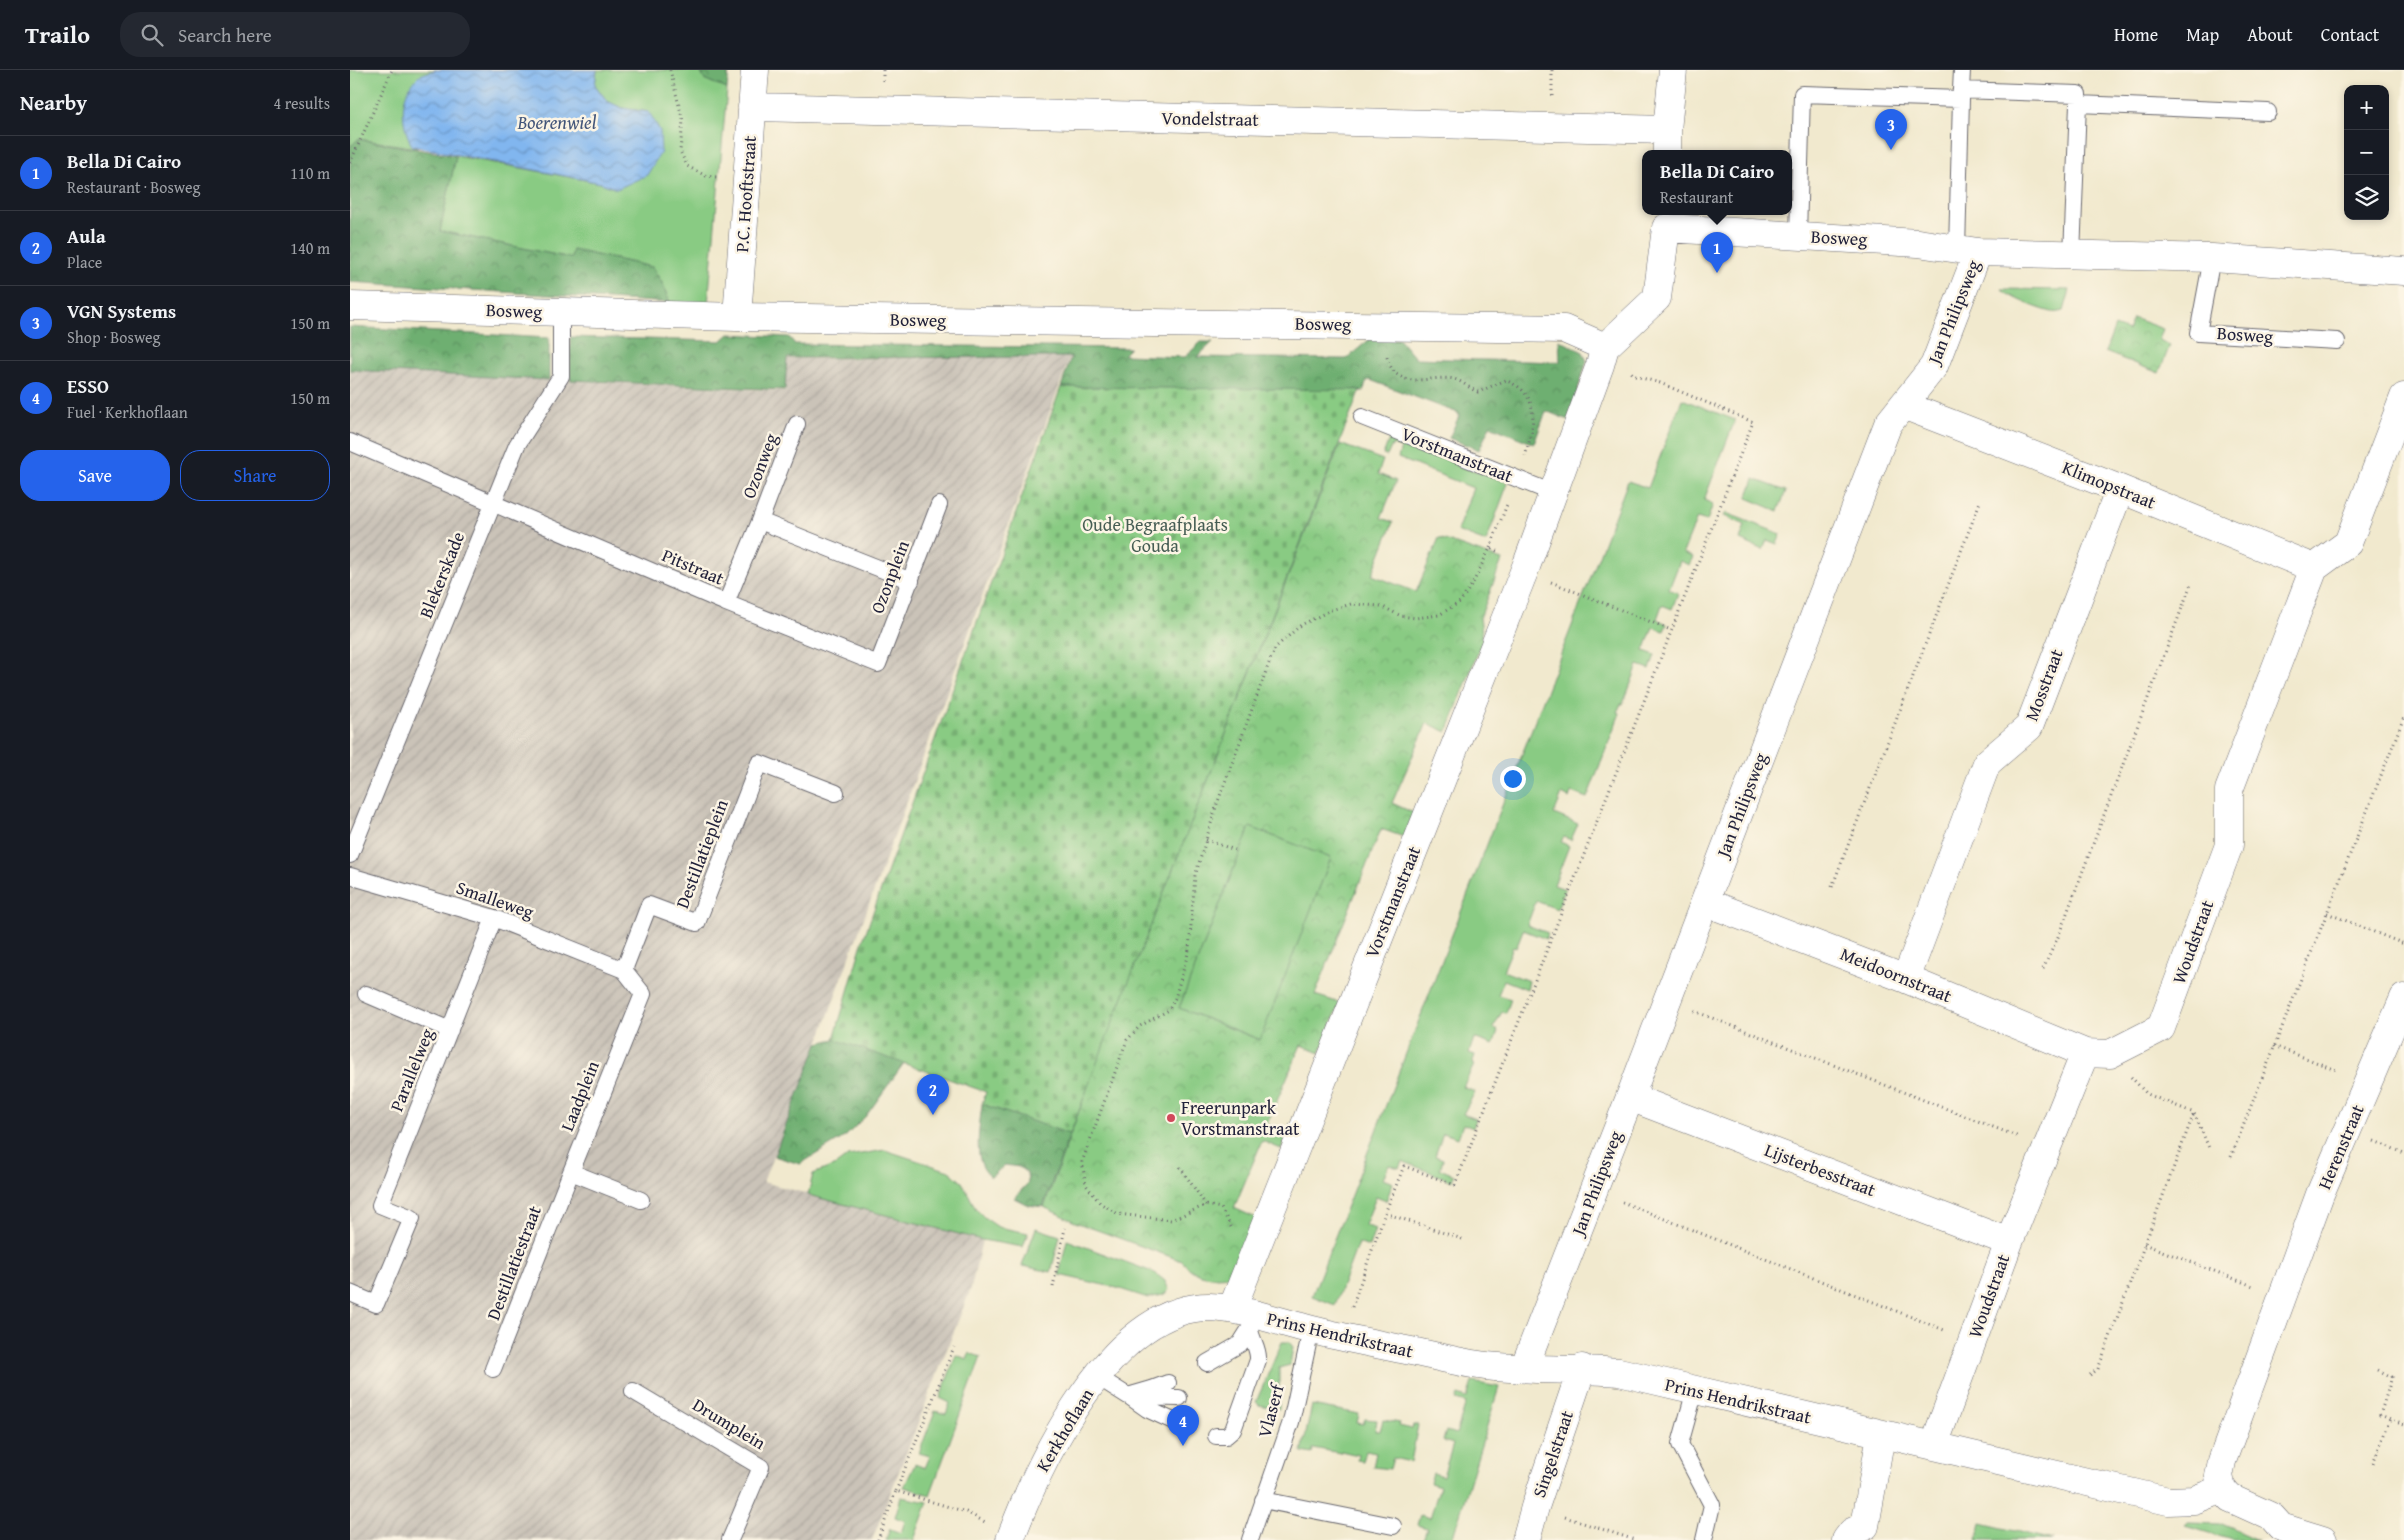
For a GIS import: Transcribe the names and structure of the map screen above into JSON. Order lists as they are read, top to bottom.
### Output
{
  "streets": {
    "street": [
      "Vondelstraat",
      "P.C. Hooftstraat",
      "Bosweg",
      "Jan Philipsweg",
      "Vorstmanstraat",
      "Klimopstraat",
      "Mosstraat",
      "Woudstraat",
      "Meidoornstraat",
      "Herenstraat",
      "Lijsterbesstraat",
      "Prins Hendrikstraat",
      "Kerkhoflaan",
      "Singelstraat"
    ],
    "lane": [
      "Ozonweg",
      "Pitstraat",
      "Blekerskade",
      "Ozonplein",
      "Destillatieplein",
      "Smalleweg",
      "Parallelweg",
      "Laadplein",
      "Destillatiestraat",
      "Vlaserf",
      "Drumplein"
    ]
  },
  "crossings": [
    ["Vondelstraat", "P.C. Hooftstraat"],
    ["P.C. Hooftstraat", "Bosweg"],
    ["Bosweg", "Jan Philipsweg"],
    ["Bosweg", "Vorstmanstraat"],
    ["Bosweg", "Blekerskade"],
    ["Jan Philipsweg", "Klimopstraat"],
    ["Jan Philipsweg", "Meidoornstraat"],
    ["Jan Philipsweg", "Lijsterbesstraat"],
    ["Jan Philipsweg", "Prins Hendrikstraat"],
    ["Vorstmanstraat", "Prins Hendrikstraat"],
    ["Ozonweg", "Pitstraat"],
    ["Klimopstraat", "Mosstraat"],
    ["Klimopstraat", "Woudstraat"],
    ["Pitstraat", "Blekerskade"],
    ["Pitstraat", "Ozonplein"],
    ["Mosstraat", "Meidoornstraat"],
    ["Destillatieplein", "Smalleweg"],
    ["Destillatieplein", "Laadplein"],
    ["Smalleweg", "Parallelweg"],
    ["Smalleweg", "Laadplein"],
    ["Woudstraat", "Meidoornstraat"],
    ["Woudstraat", "Lijsterbesstraat"],
    ["Woudstraat", "Prins Hendrikstraat"],
    ["Laadplein", "Destillatiestraat"],
    ["Herenstraat", "Prins Hendrikstraat"],
    ["Prins Hendrikstraat", "Vlaserf"],
    ["Prins Hendrikstraat", "Kerkhoflaan"],
    ["Prins Hendrikstraat", "Singelstraat"]
  ],
  "water": ["Boerenwiel"],
  "parks": ["Oude Begraafplaats Gouda"],
  "places": ["Freerunpark Vorstmanstraat"],
  "page": {
    "header": "Trailo",
    "search": "Search here",
    "nav": [
      "Home",
      "Map",
      "About",
      "Contact"
    ],
    "heading": ["Nearby", "4 results"],
    "map_buttons": ["+", "−"],
    "pins": [
      "3",
      "1",
      "2",
      "4"
    ],
    "list": [
      {
        "mark": "1",
        "name": "Bella Di Cairo",
        "note": "Restaurant · Bosweg",
        "value": "110 m"
      },
      {
        "mark": "2",
        "name": "Aula",
        "note": "Place",
        "value": "140 m"
      },
      {
        "mark": "3",
        "name": "VGN Systems",
        "note": "Shop · Bosweg",
        "value": "150 m"
      },
      {
        "mark": "4",
        "name": "ESSO",
        "note": "Fuel · Kerkhoflaan",
        "value": "150 m"
      }
    ],
    "popup": ["Bella Di Cairo", "Restaurant"],
    "buttons": ["Save", "Share"]
  }
}
